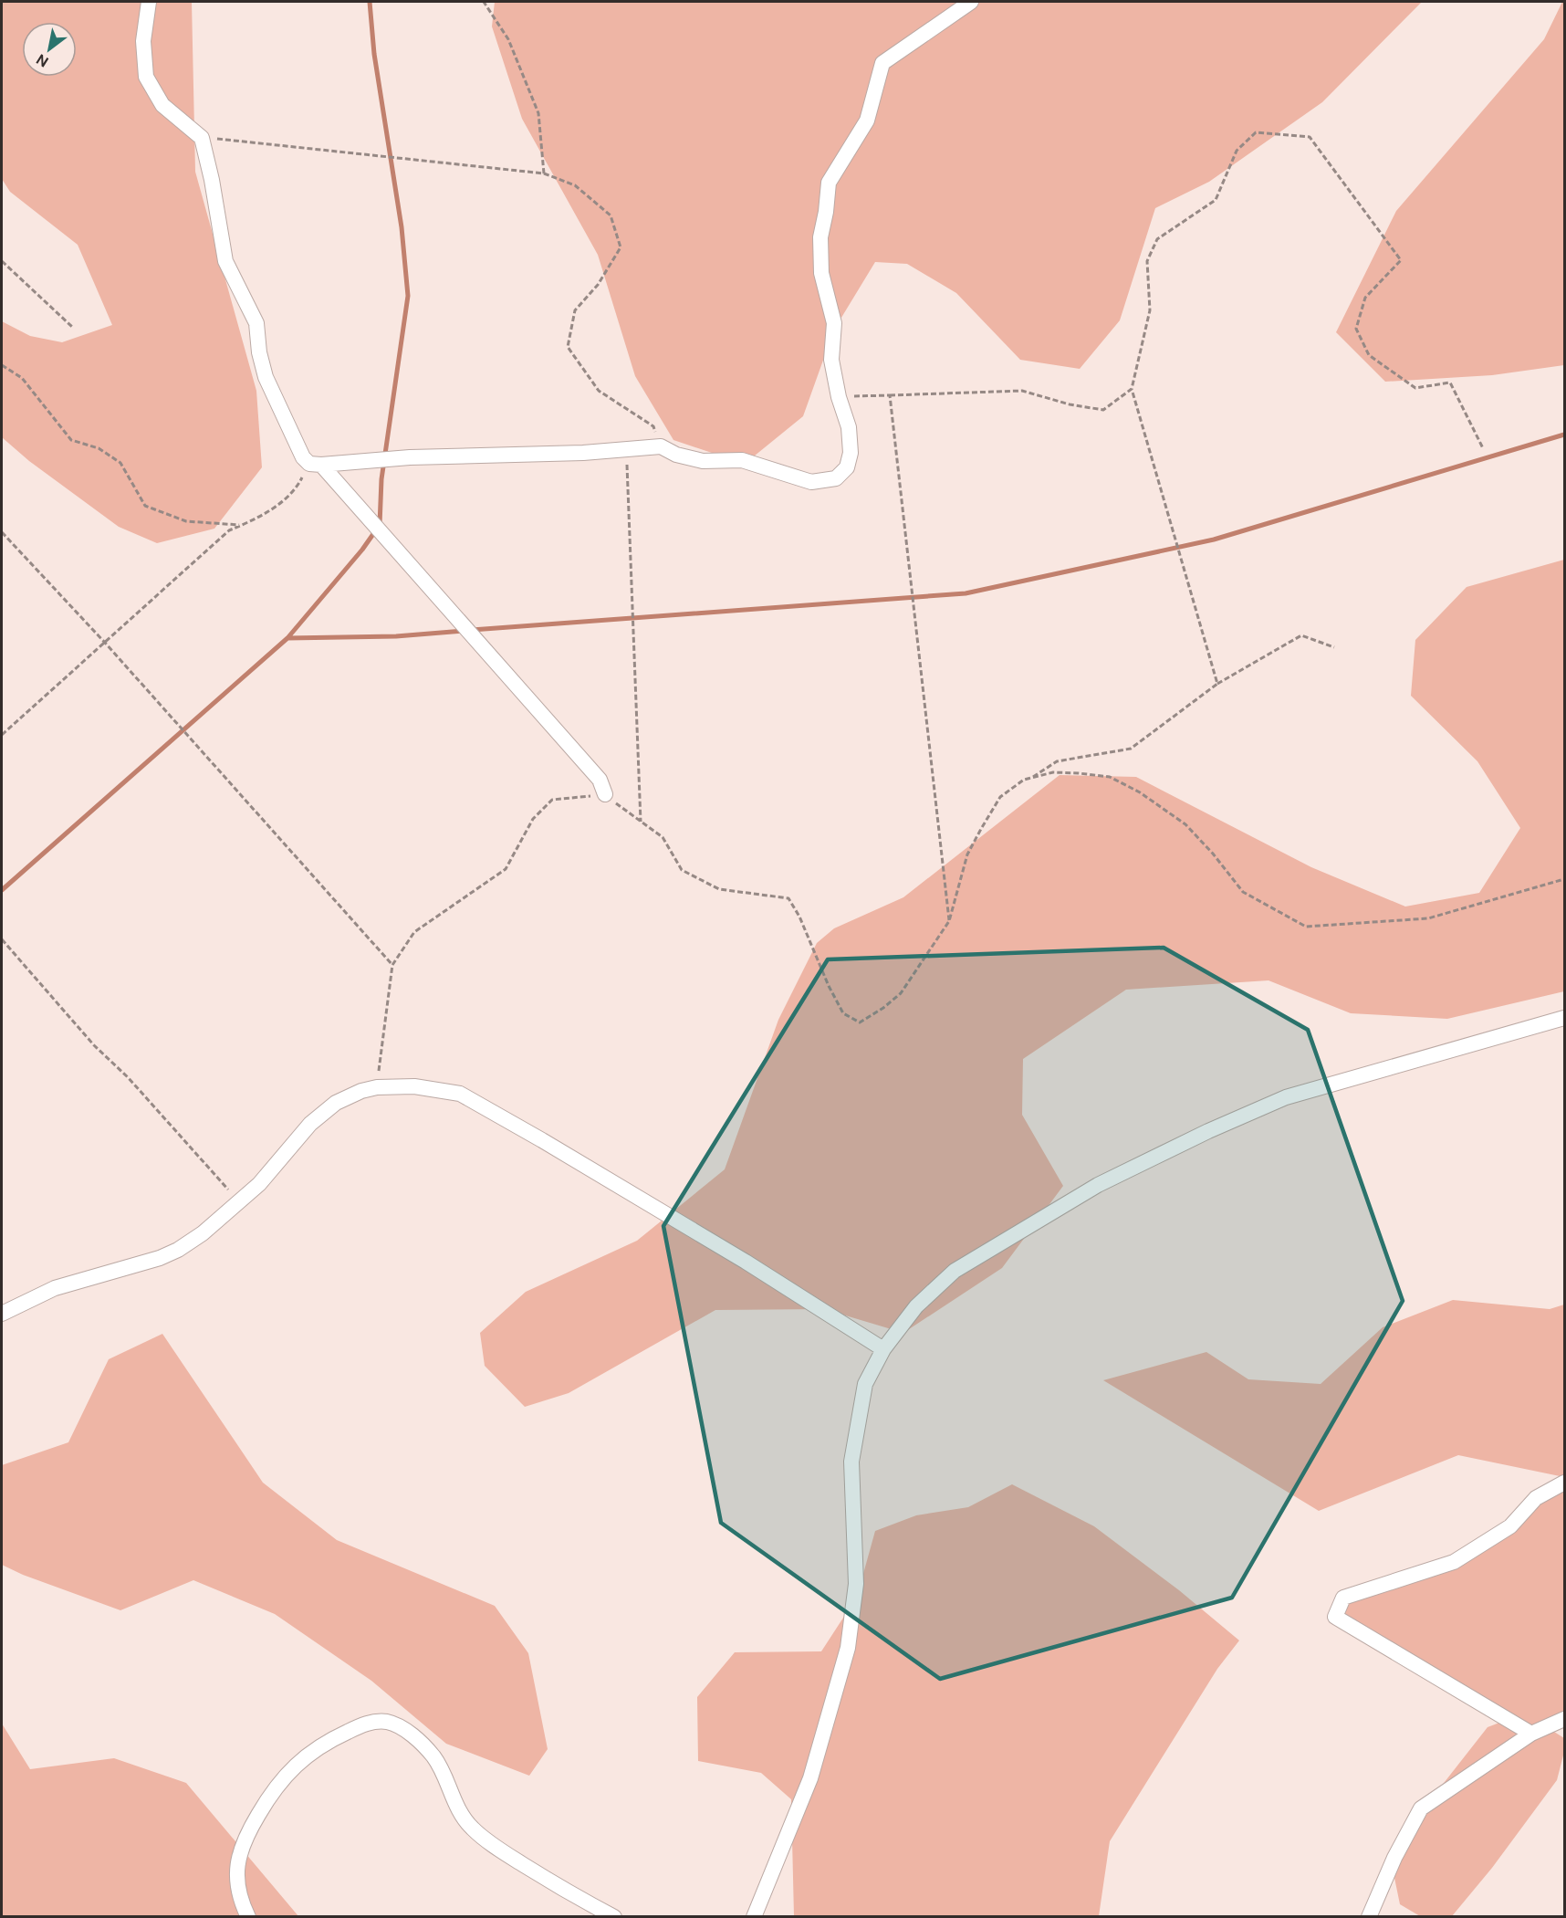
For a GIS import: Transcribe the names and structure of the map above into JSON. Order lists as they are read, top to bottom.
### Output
{
  "north": "bottom left"
}
